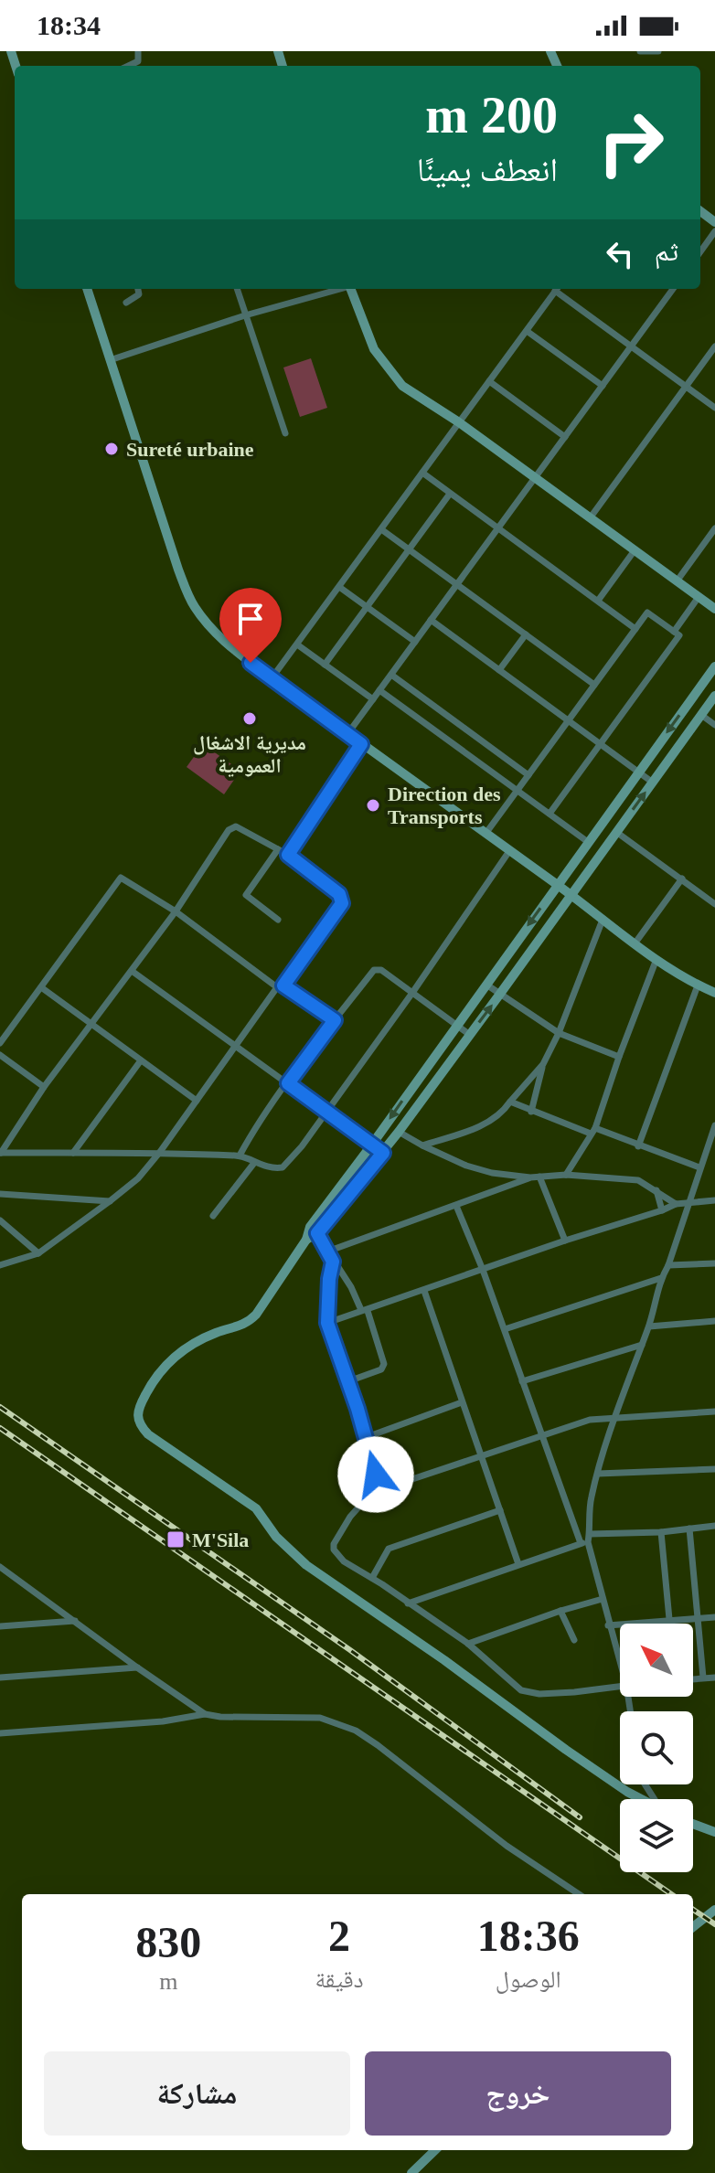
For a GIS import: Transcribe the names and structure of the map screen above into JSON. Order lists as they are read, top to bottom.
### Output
{
  "places": {
    "other": ["Sureté urbaine", "مديرية الاشغال العمومية", "Direction des Transports"],
    "transit": ["M'Sila"]
  },
  "north": "top left",
  "page": {
    "status": "18:34",
    "turn": ["200 m", "انعطف يمينًا"],
    "then": "ثم",
    "eta": [
      "18:36",
      "الوصول",
      "2",
      "دقيقة",
      "830",
      "m"
    ],
    "buttons": ["خروج", "مشاركة"]
  }
}
